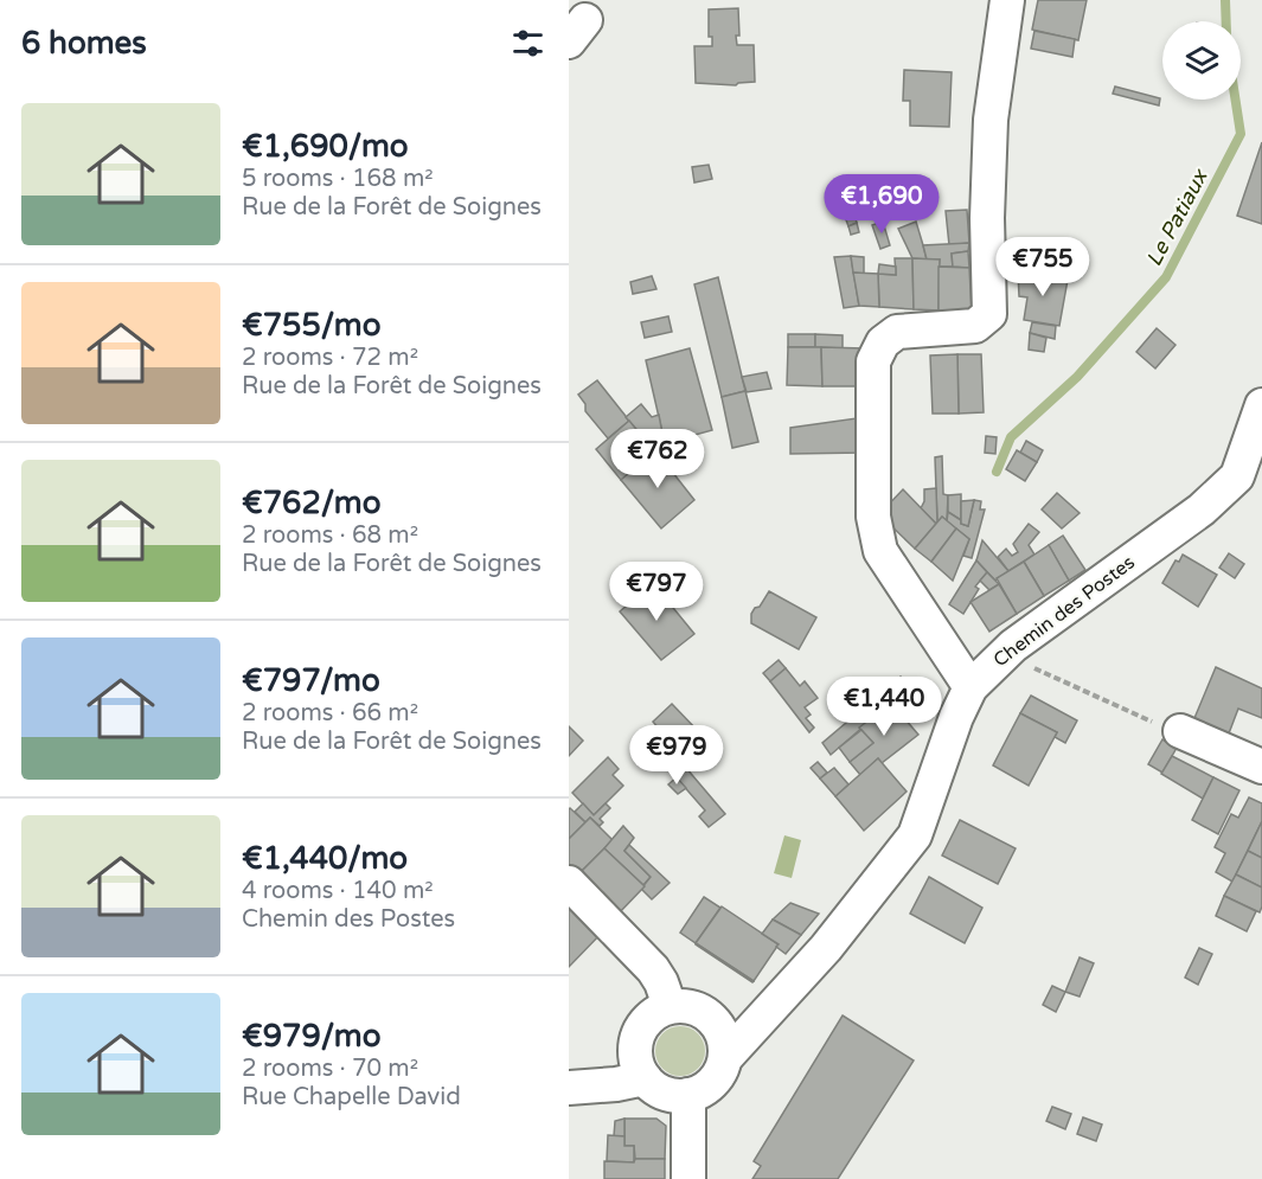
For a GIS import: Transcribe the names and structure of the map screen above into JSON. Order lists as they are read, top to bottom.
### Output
{
  "streets": {
    "street": ["Chemin des Postes"]
  },
  "water": ["Le Patiaux"],
  "page": {
    "heading": "6 homes",
    "list": [
      {
        "name": "€1,690/mo",
        "note": "5 rooms · 168 m² · Rue de la Forêt de Soignes"
      },
      {
        "name": "€755/mo",
        "note": "2 rooms · 72 m² · Rue de la Forêt de Soignes"
      },
      {
        "name": "€762/mo",
        "note": "2 rooms · 68 m² · Rue de la Forêt de Soignes"
      },
      {
        "name": "€797/mo",
        "note": "2 rooms · 66 m² · Rue de la Forêt de Soignes"
      },
      {
        "name": "€1,440/mo",
        "note": "4 rooms · 140 m² · Chemin des Postes"
      },
      {
        "name": "€979/mo",
        "note": "2 rooms · 70 m² · Rue Chapelle David"
      }
    ],
    "price": [
      "€1,690",
      "€755",
      "€762",
      "€797",
      "€1,440",
      "€979"
    ]
  }
}
